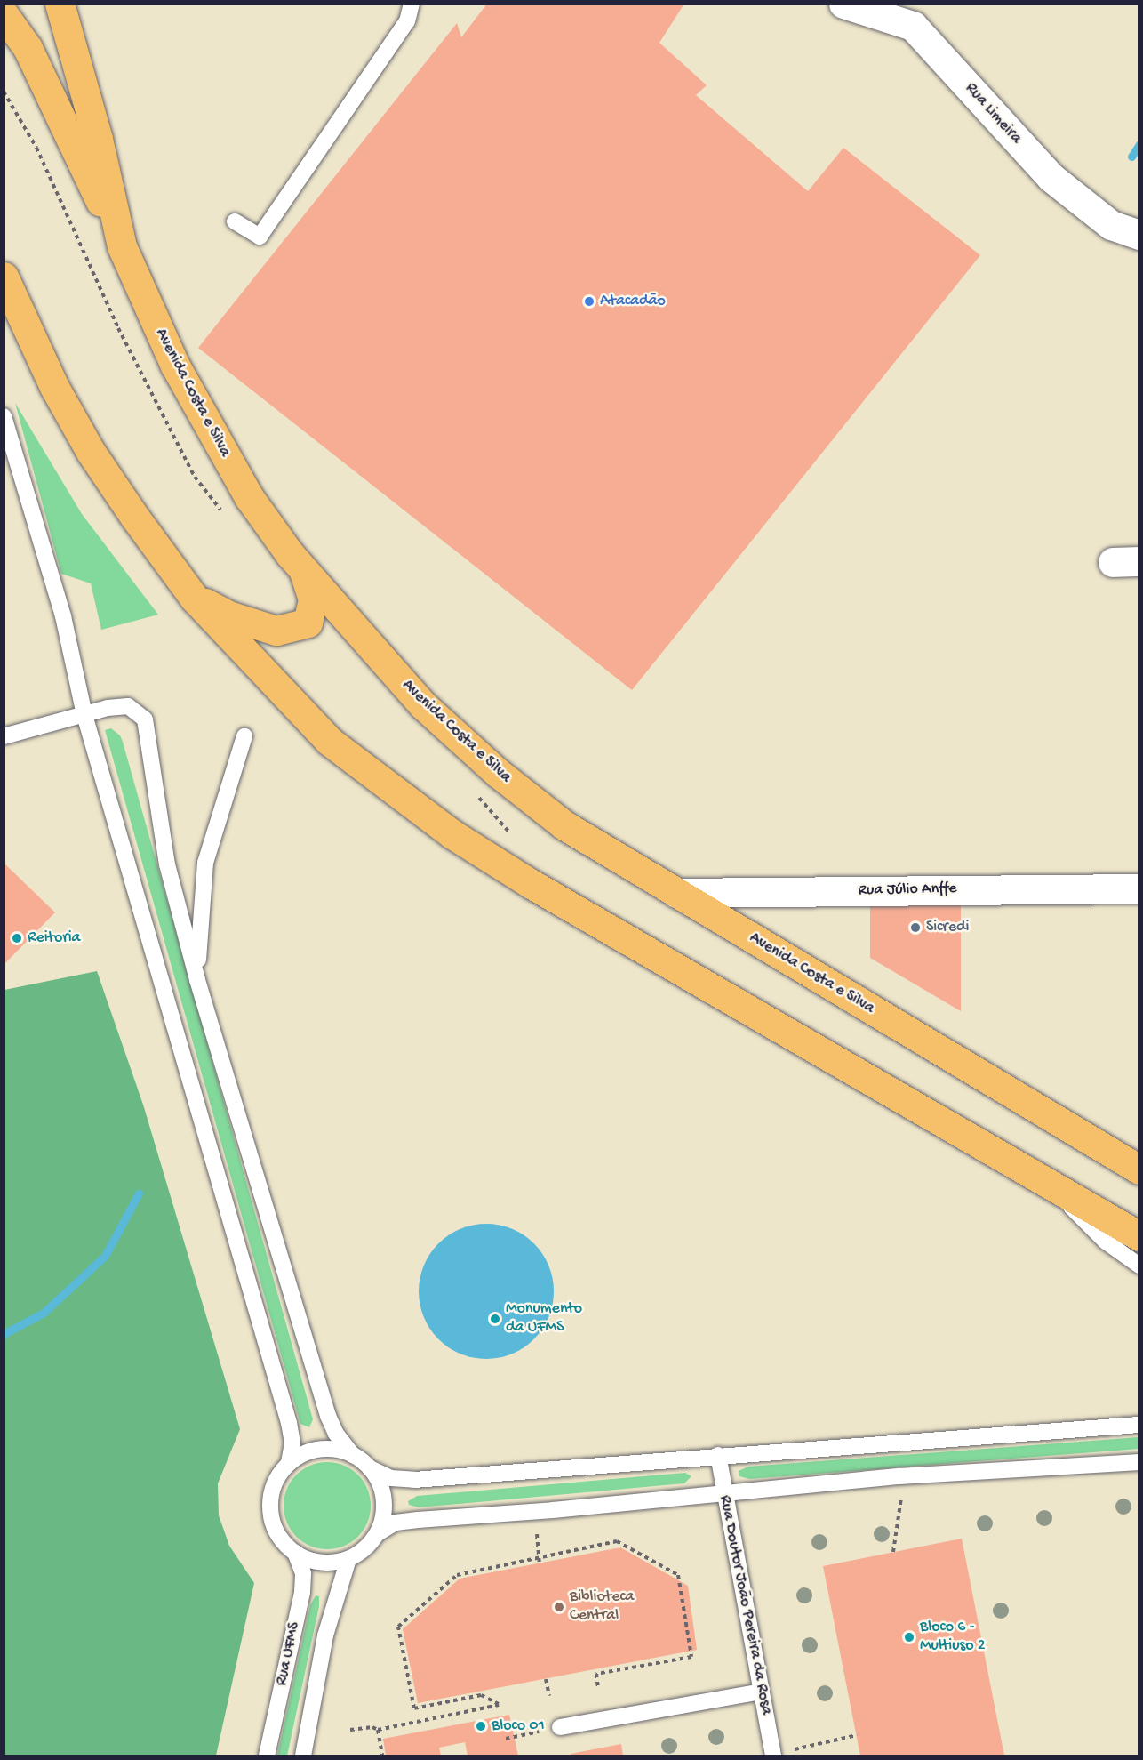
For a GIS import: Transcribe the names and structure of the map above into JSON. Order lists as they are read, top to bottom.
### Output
{
  "streets": {
    "main road": ["Avenida Costa e Silva"],
    "street": ["Rua Limeira", "Rua Júlio Anffe"],
    "lane": ["Rua Doutor João Pereira da Rosa", "Rua UFMS"]
  },
  "crossings": [
    ["Avenida Costa e Silva", "Rua Júlio Anffe"]
  ],
  "places": [
    "Atacadão",
    "Sicredi",
    "Reitoria",
    "Monumento da UFMS",
    "Biblioteca Central",
    "Bloco 6 - Multiuso 2",
    "Bloco 01"
  ]
}
